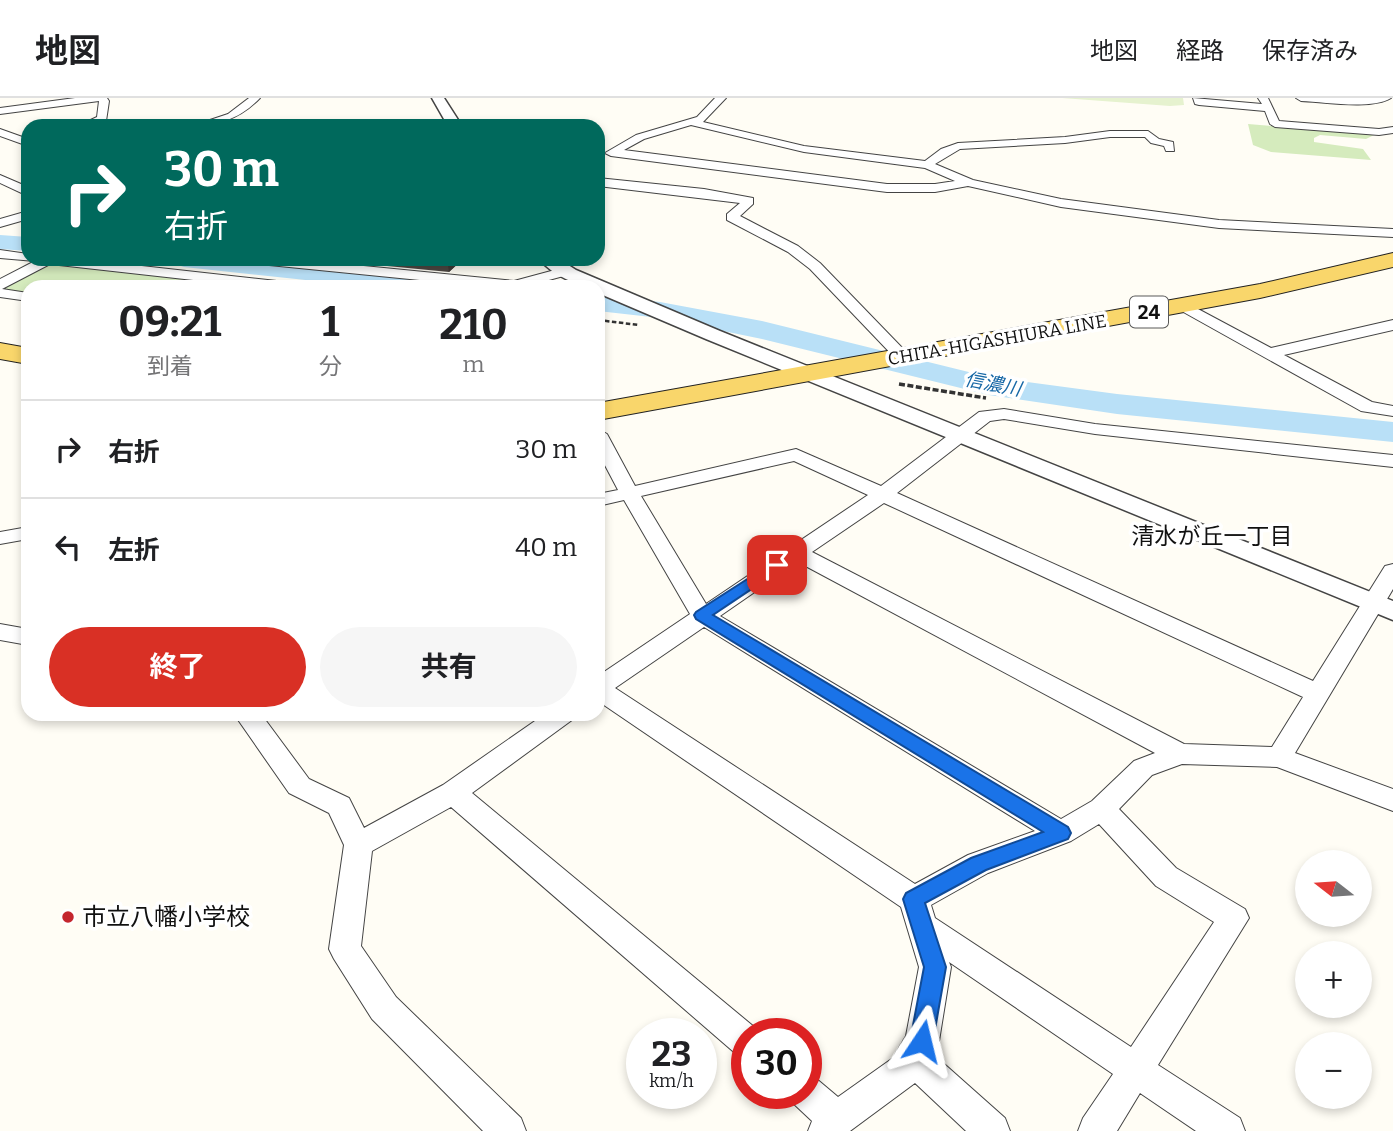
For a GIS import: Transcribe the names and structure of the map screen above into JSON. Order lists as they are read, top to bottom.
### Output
{
  "streets": {
    "main road": ["24", "CHITA-HIGASHIURA LINE"]
  },
  "districts": ["清水が丘一丁目"],
  "water": ["信濃川"],
  "places": ["市立八幡小学校"],
  "north": "left",
  "page": {
    "header": "地図",
    "nav": ["地図", "経路", "保存済み"],
    "turn": ["30 m", "右折"],
    "eta": [
      "09:21",
      "到着",
      "1",
      "分",
      "210",
      "m"
    ],
    "list": [
      {
        "name": "右折",
        "value": "30 m"
      },
      {
        "name": "左折",
        "value": "40 m"
      }
    ],
    "buttons": ["終了", "共有"],
    "map_buttons": ["+", "−"],
    "speed": "23 km/h",
    "limit": "30"
  }
}
